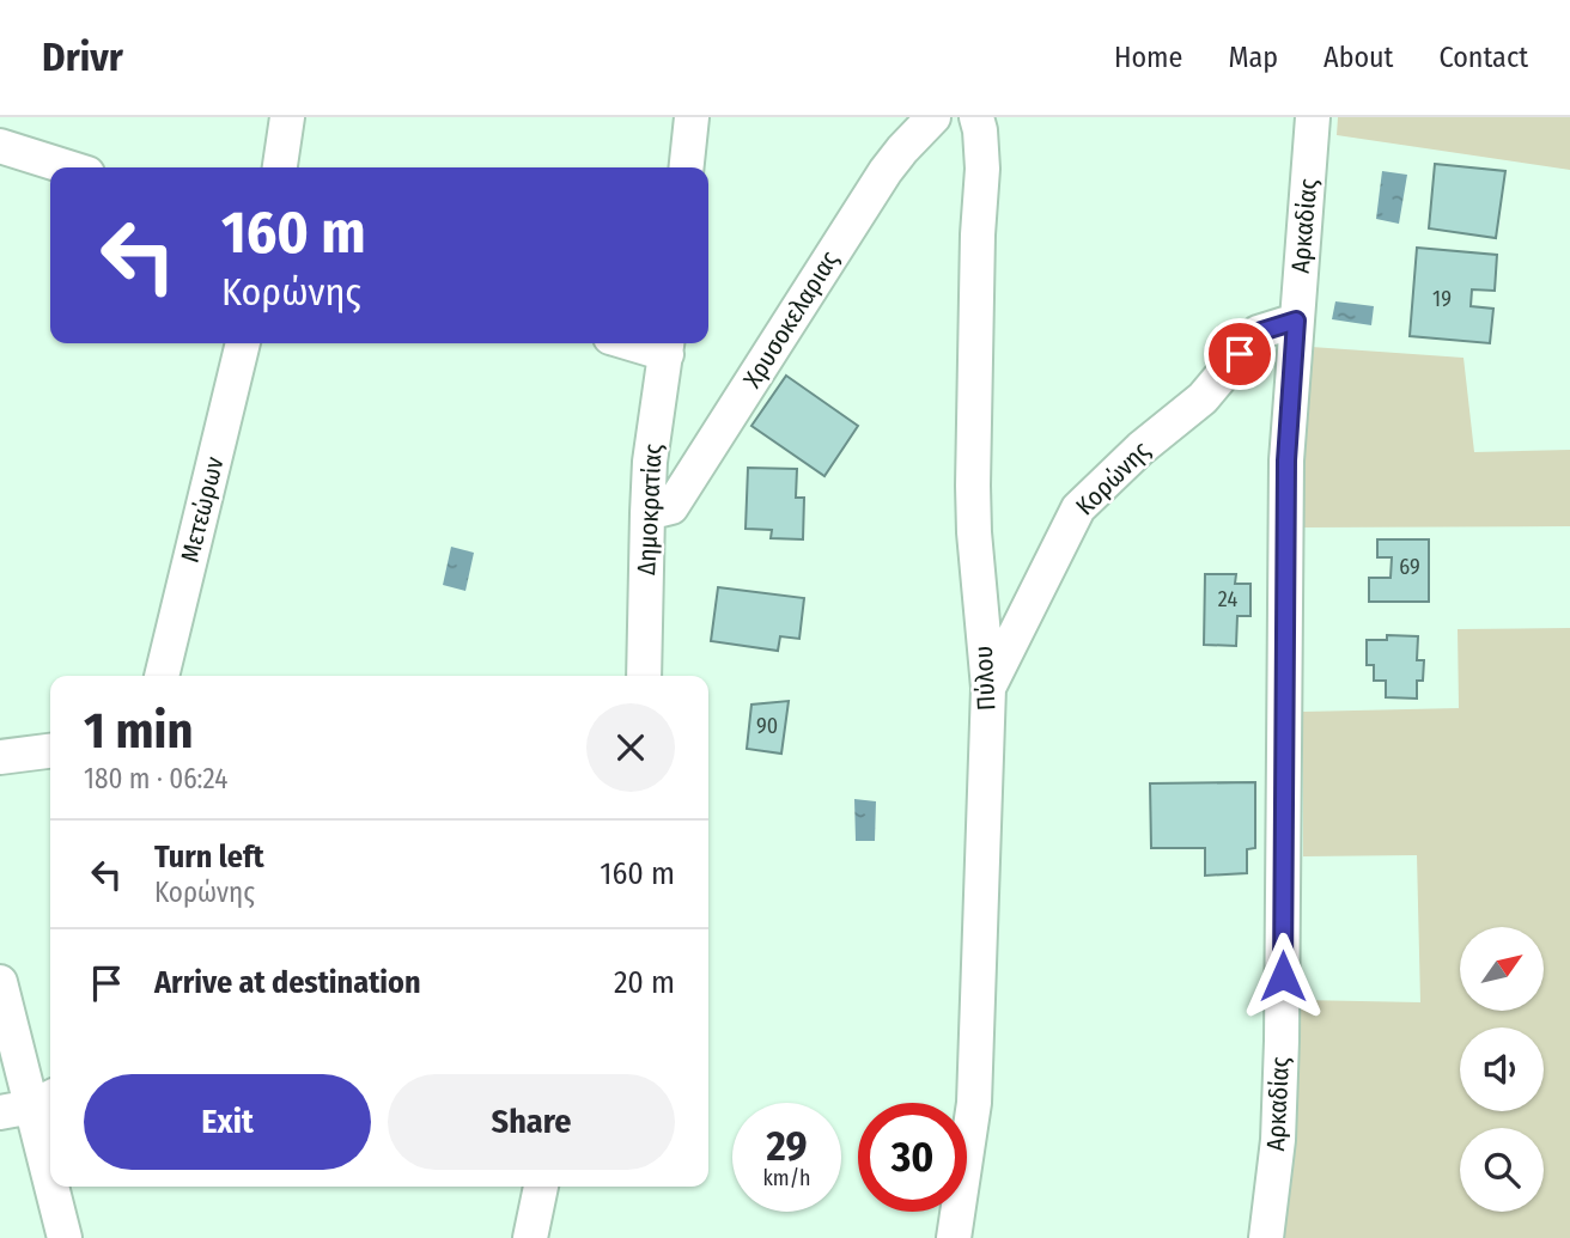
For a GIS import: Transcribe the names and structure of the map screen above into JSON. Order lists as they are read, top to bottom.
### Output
{
  "streets": {
    "street": [
      "Αρκαδίας",
      "Χρυσοκελαριας",
      "Κορώνης",
      "Μετεώρων",
      "Δημοκρατίας",
      "Πύλου"
    ]
  },
  "crossings": [
    ["Αρκαδίας", "Κορώνης"],
    ["Χρυσοκελαριας", "Δημοκρατίας"],
    ["Κορώνης", "Πύλου"]
  ],
  "house_numbers": [
    "19",
    "69",
    "24",
    "90"
  ],
  "north": "top right",
  "page": {
    "header": "Drivr",
    "nav": [
      "Home",
      "Map",
      "About",
      "Contact"
    ],
    "turn": ["160 m", "Κορώνης"],
    "heading": ["1 min", "180 m · 06:24"],
    "list": [
      {
        "name": "Turn left",
        "note": "Κορώνης",
        "value": "160 m"
      },
      {
        "name": "Arrive at destination",
        "value": "20 m"
      }
    ],
    "buttons": ["Exit", "Share"],
    "speed": "29 km/h",
    "limit": "30"
  }
}
